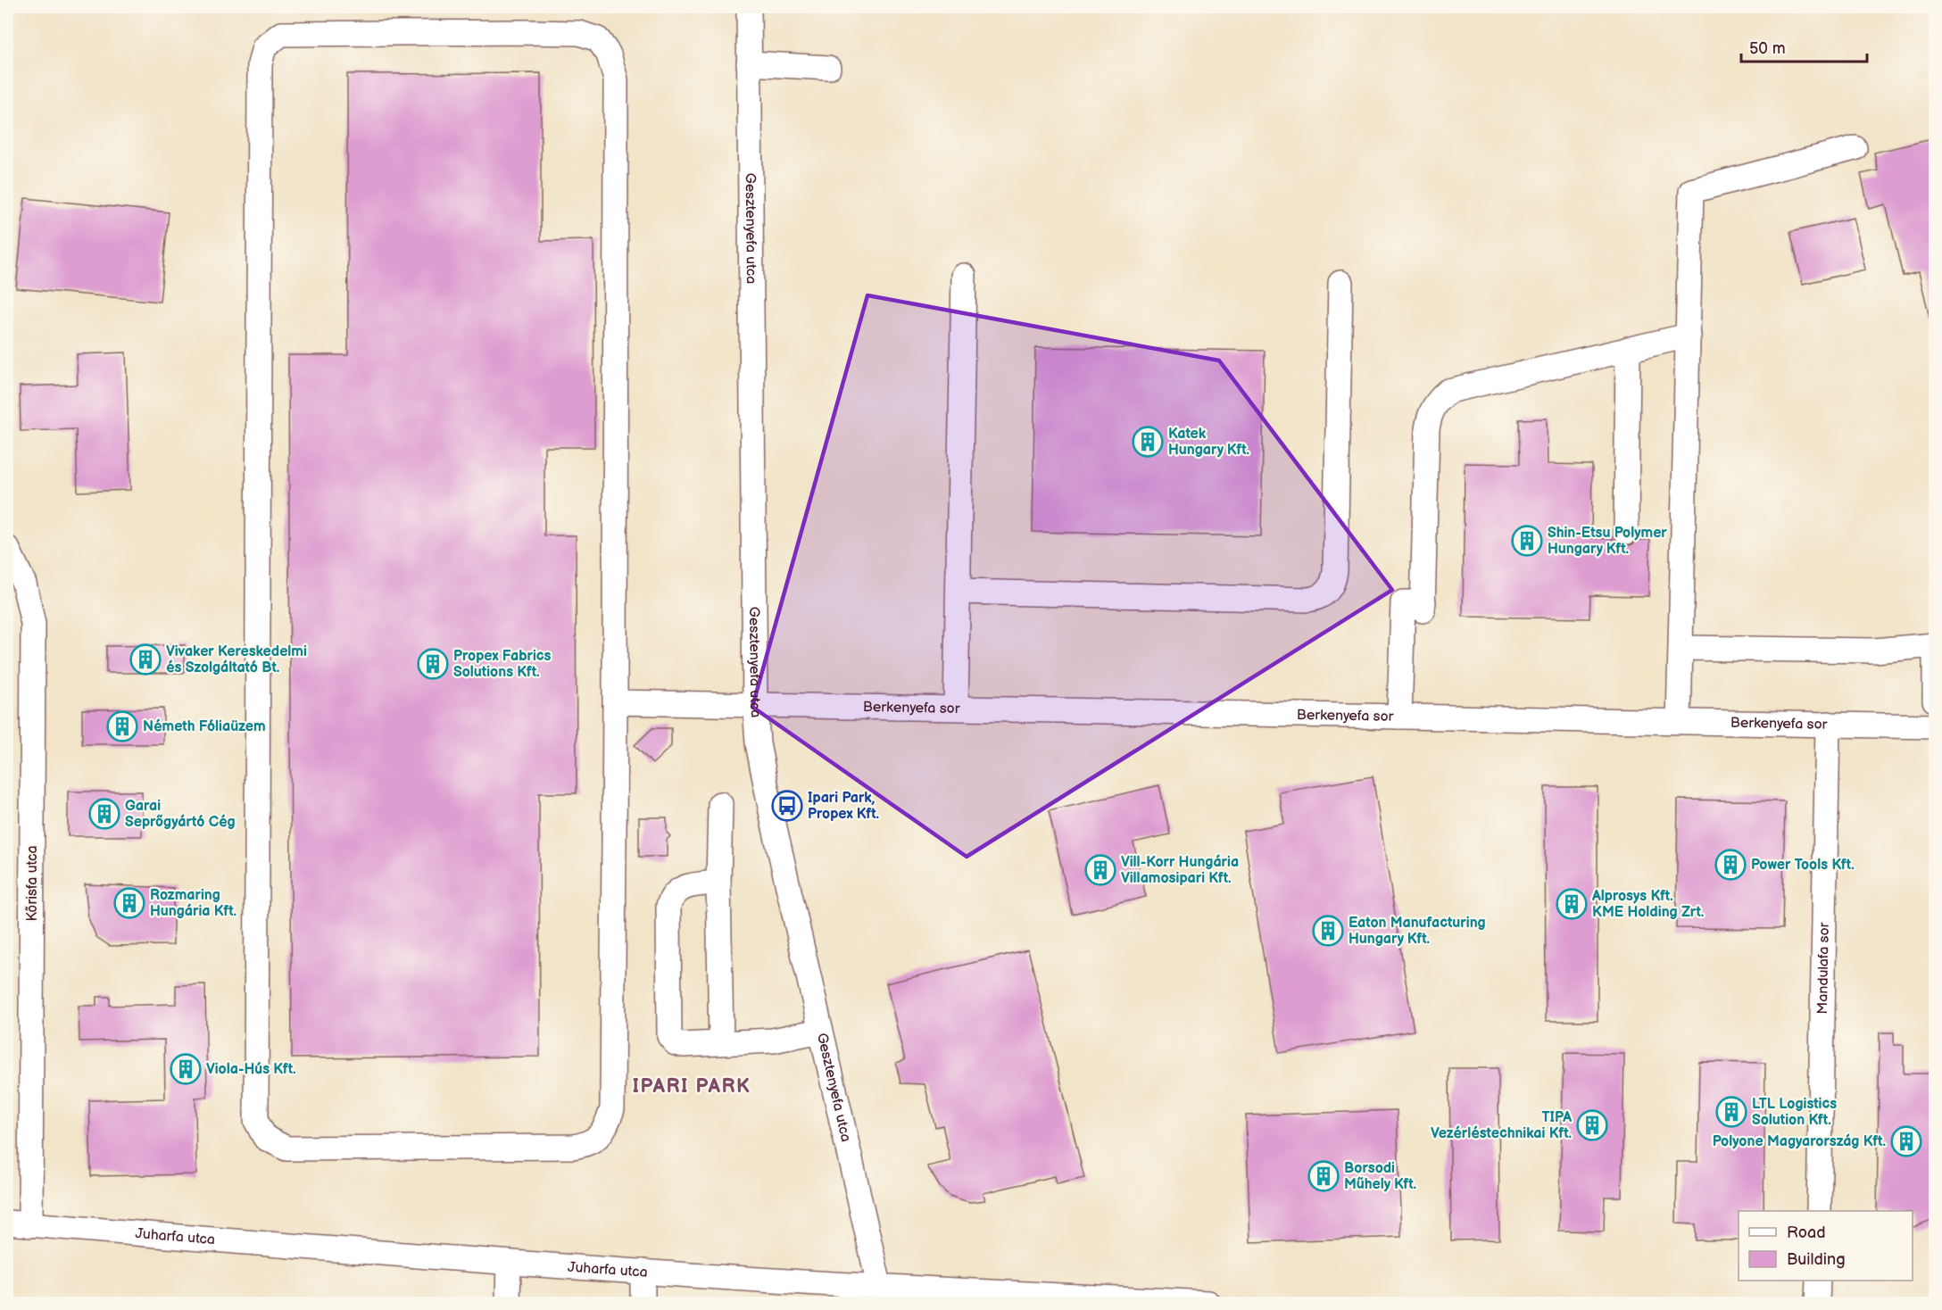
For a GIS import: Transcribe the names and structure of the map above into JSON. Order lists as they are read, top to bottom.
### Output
{
  "streets": {
    "street": [
      "Gesztenyefa utca",
      "Berkenyefa sor",
      "Kőrisfa utca",
      "Mandulafa sor",
      "Juharfa utca"
    ]
  },
  "crossings": [
    ["Gesztenyefa utca", "Berkenyefa sor"],
    ["Gesztenyefa utca", "Juharfa utca"],
    ["Berkenyefa sor", "Mandulafa sor"],
    ["Kőrisfa utca", "Juharfa utca"]
  ],
  "districts": ["IPARI PARK"],
  "places": {
    "building": [
      "Katek Hungary Kft.",
      "Shin-Etsu Polymer Hungary Kft.",
      "Vivaker Kereskedelmi és Szolgáltató Bt.",
      "Propex Fabrics Solutions Kft.",
      "Németh Fóliaüzem",
      "Garai Seprőgyártó Cég",
      "Power Tools Kft.",
      "Vill-Korr Hungária Villamosipari Kft.",
      "Rozmaring Hungária Kft.",
      "Alprosys Kft. KME Holding Zrt.",
      "Eaton Manufacturing Hungary Kft.",
      "Viola-Hús Kft.",
      "LTL Logistics Solution Kft.",
      "TIPA Vezérléstechnikai Kft.",
      "Polyone Magyarország Kft.",
      "Borsodi Műhely Kft."
    ],
    "bus stop": ["Ipari Park, Propex Kft."]
  },
  "legend": ["Road", "Building"],
  "scale_bar": "50 m"
}
